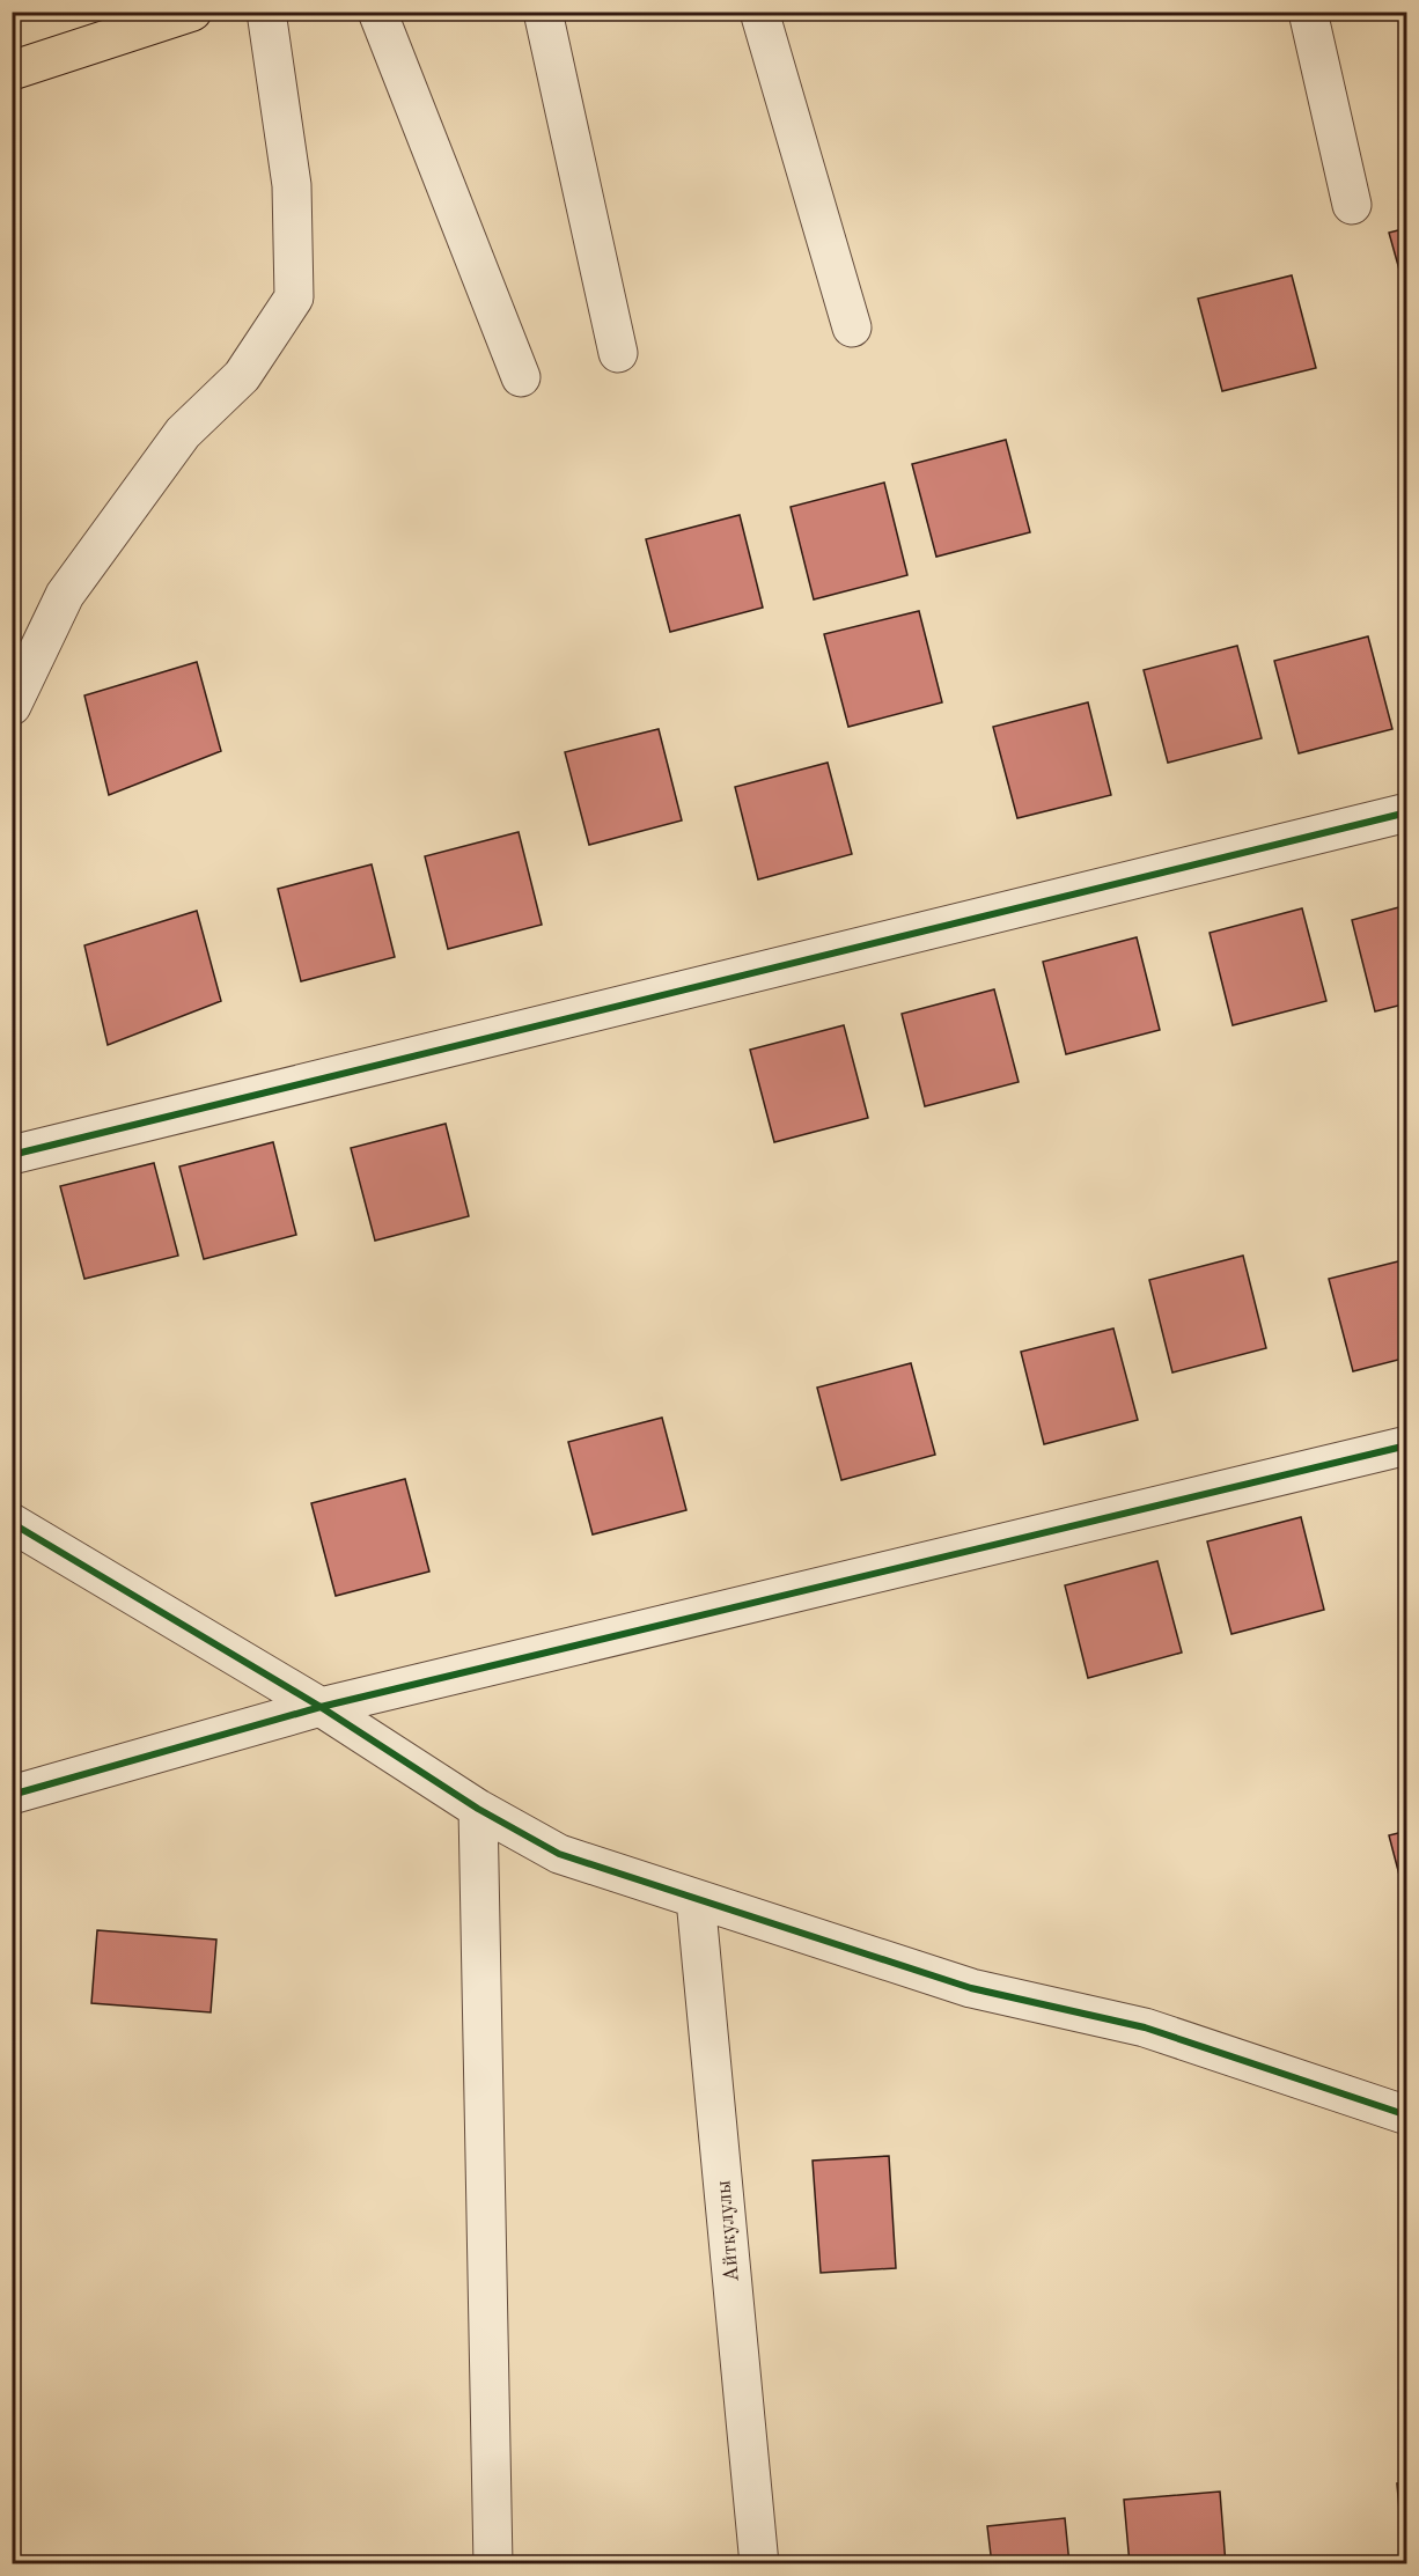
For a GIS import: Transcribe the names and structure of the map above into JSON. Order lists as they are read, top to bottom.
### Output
{
  "streets": {
    "street": ["Айткулулы"]
  }
}
